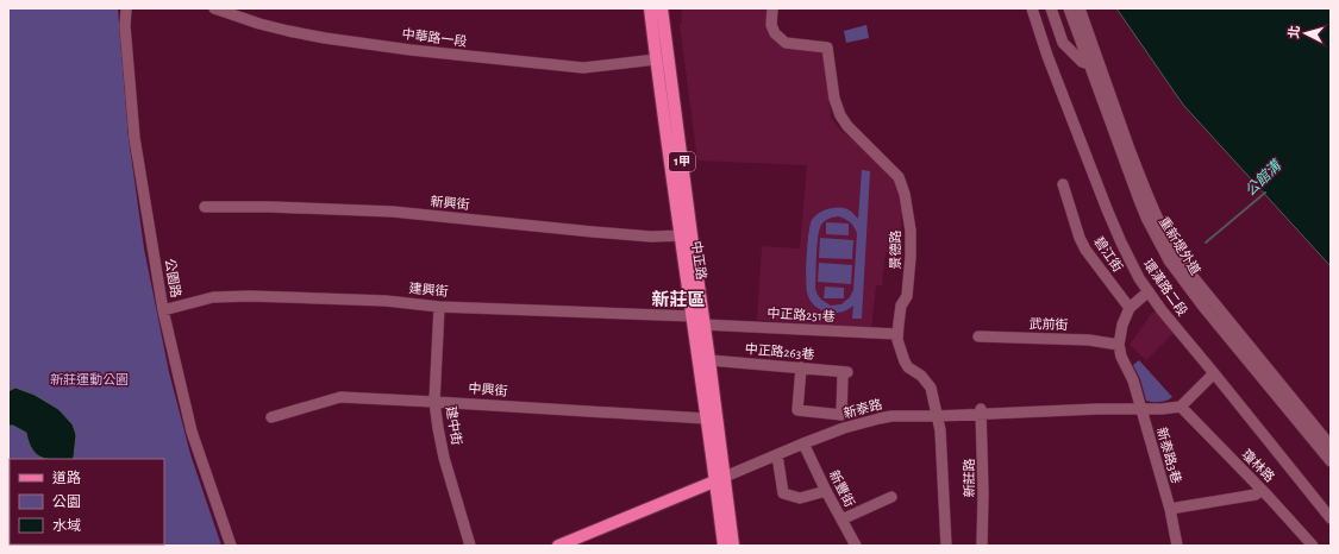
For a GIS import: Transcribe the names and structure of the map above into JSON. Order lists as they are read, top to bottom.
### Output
{
  "streets": {
    "main road": ["1甲", "中正路", "新泰路"],
    "street": [
      "中華路一段",
      "新興街",
      "重新堤外道",
      "景德路",
      "碧江街",
      "公園路",
      "環漢路二段",
      "建興街",
      "中正路251巷",
      "武前街",
      "中正路263巷",
      "中興街",
      "建中街",
      "新泰路3巷",
      "瓊林路",
      "新莊路",
      "新豐街"
    ]
  },
  "crossings": [
    ["中華路一段", "中正路"],
    ["新興街", "中正路"],
    ["景德路", "中正路251巷"],
    ["景德路", "新泰路"],
    ["中正路", "建興街"],
    ["中正路", "中正路251巷"],
    ["中正路", "中正路263巷"],
    ["中正路", "中興街"],
    ["中正路", "新泰路"],
    ["公園路", "建興街"],
    ["建興街", "建中街"],
    ["武前街", "新泰路3巷"],
    ["中興街", "建中街"],
    ["新泰路", "新泰路3巷"],
    ["新泰路", "瓊林路"],
    ["新泰路", "新莊路"],
    ["新泰路", "新豐街"]
  ],
  "districts": ["新莊區"],
  "water": ["公館溝"],
  "parks": ["新莊運動公園"],
  "legend": ["道路", "公園", "水域"],
  "north": "left"
}
